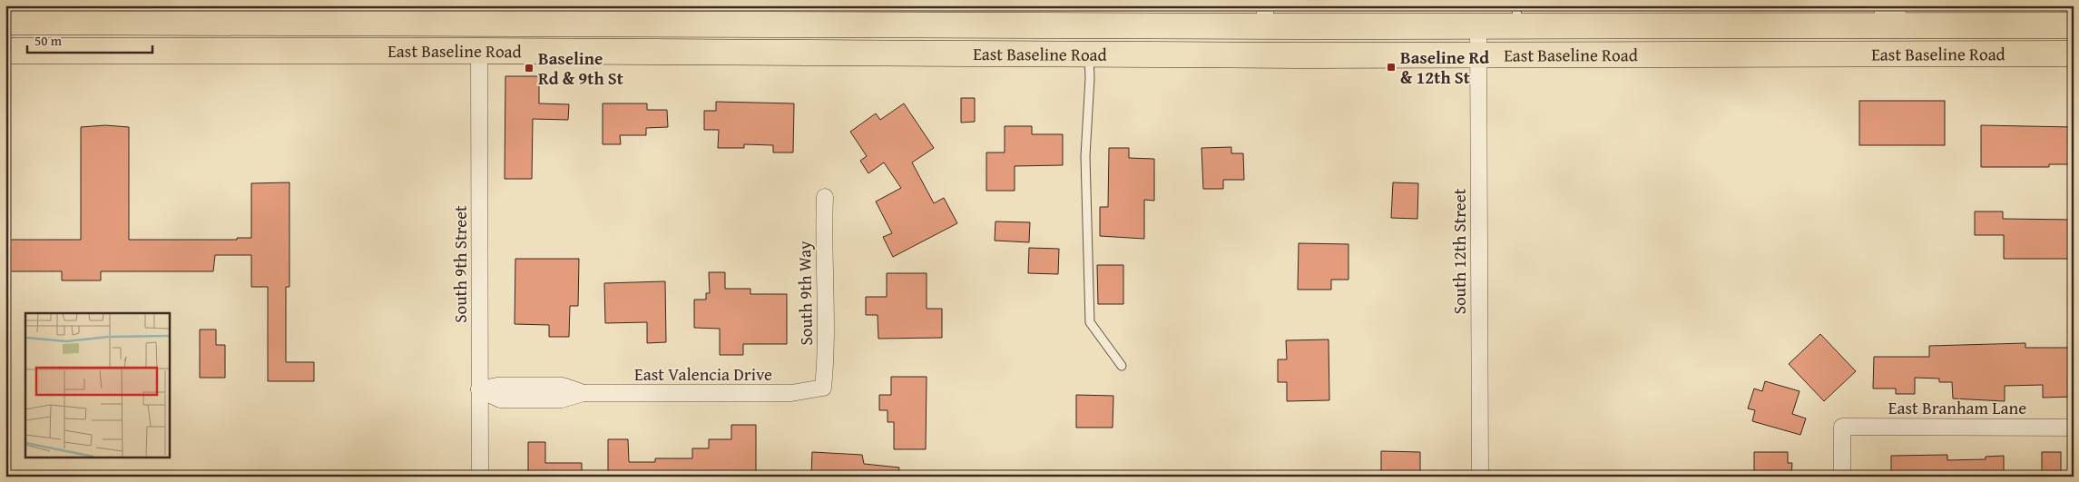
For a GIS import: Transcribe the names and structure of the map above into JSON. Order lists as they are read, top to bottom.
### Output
{
  "streets": {
    "main road": ["East Baseline Road"],
    "street": [
      "South 12th Street",
      "South 9th Street",
      "South 9th Way",
      "East Valencia Drive",
      "East Branham Lane"
    ]
  },
  "crossings": [
    ["East Baseline Road", "South 12th Street"],
    ["East Baseline Road", "South 9th Street"],
    ["South 9th Street", "East Valencia Drive"],
    ["South 9th Way", "East Valencia Drive"]
  ],
  "places": {
    "transit": ["Baseline Rd & 12th St", "Baseline Rd & 9th St"]
  },
  "scale_bar": "50 m"
}
